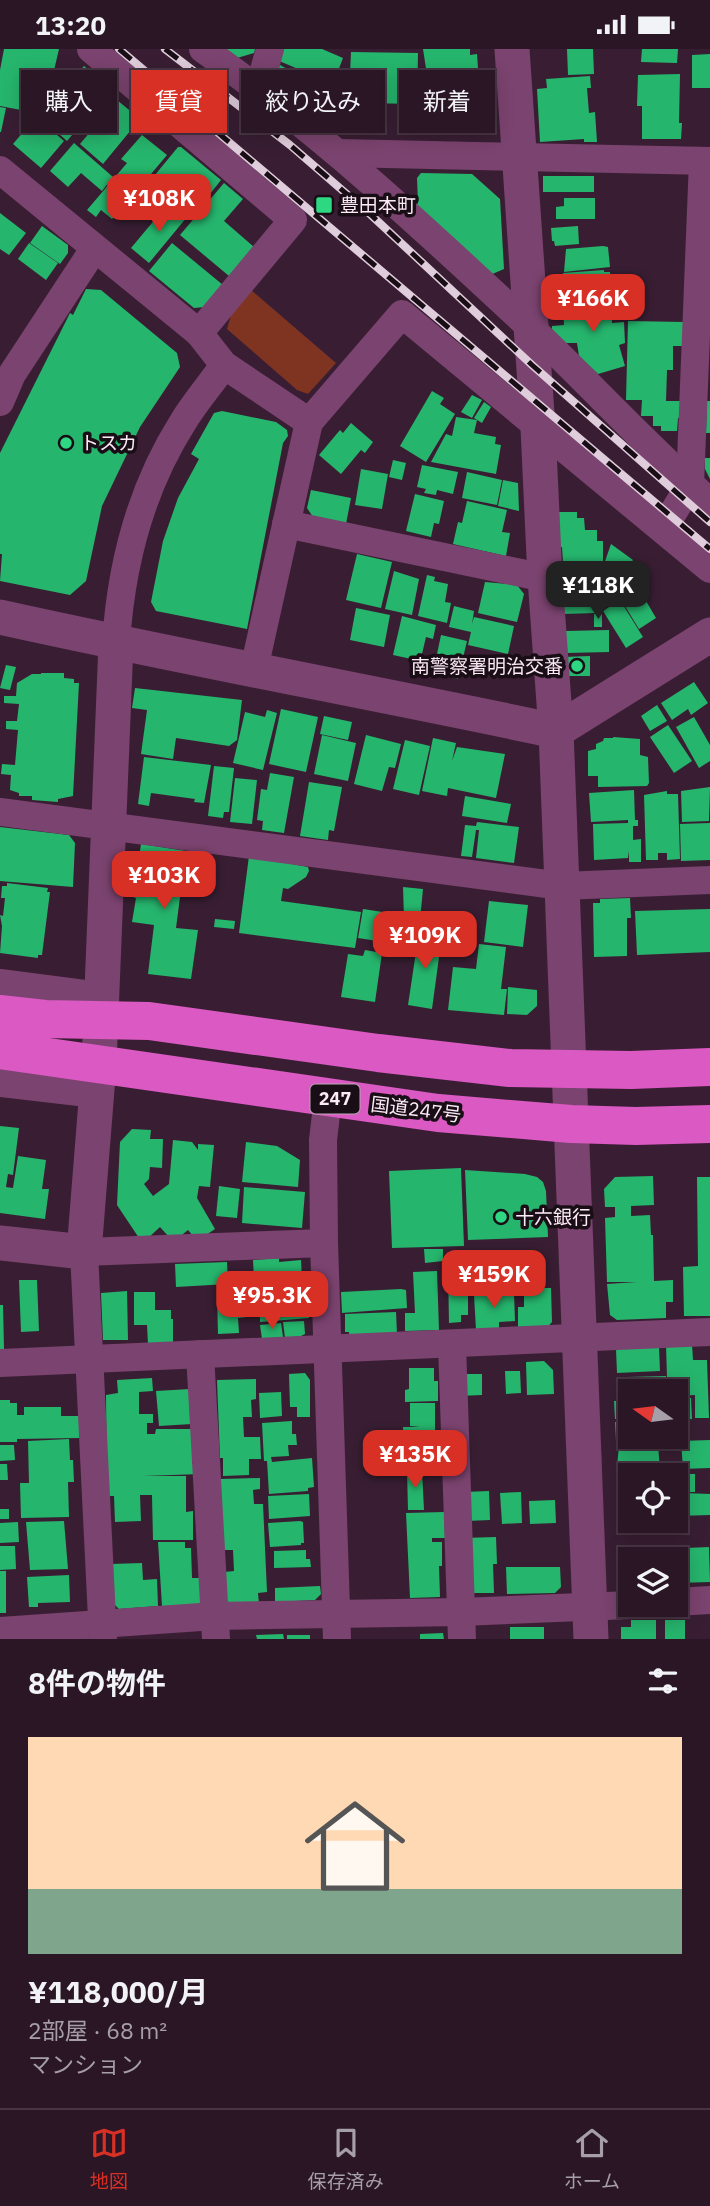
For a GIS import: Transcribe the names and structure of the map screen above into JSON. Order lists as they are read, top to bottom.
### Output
{
  "streets": {
    "highway": ["247", "国道247号"]
  },
  "places": {
    "transit": ["豊田本町"],
    "other": ["トスカ", "南警察署明治交番", "十六銀行"]
  },
  "north": "left",
  "page": {
    "status": "13:20",
    "chip": [
      "購入",
      "賃貸",
      "絞り込み",
      "新着"
    ],
    "price": [
      "¥108K",
      "¥166K",
      "¥118K",
      "¥103K",
      "¥109K",
      "¥159K",
      "¥95.3K",
      "¥135K"
    ],
    "heading": "8件の物件",
    "list": [
      {
        "name": "¥118,000/月",
        "note": "2部屋 · 68 m² · マンション"
      }
    ],
    "tabs": ["地図", "保存済み", "ホーム"]
  }
}
